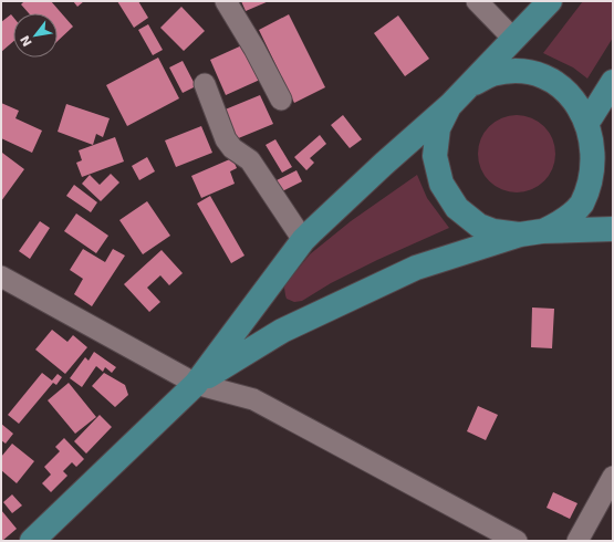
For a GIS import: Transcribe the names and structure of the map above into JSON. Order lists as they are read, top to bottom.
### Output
{
  "north": "bottom left"
}
